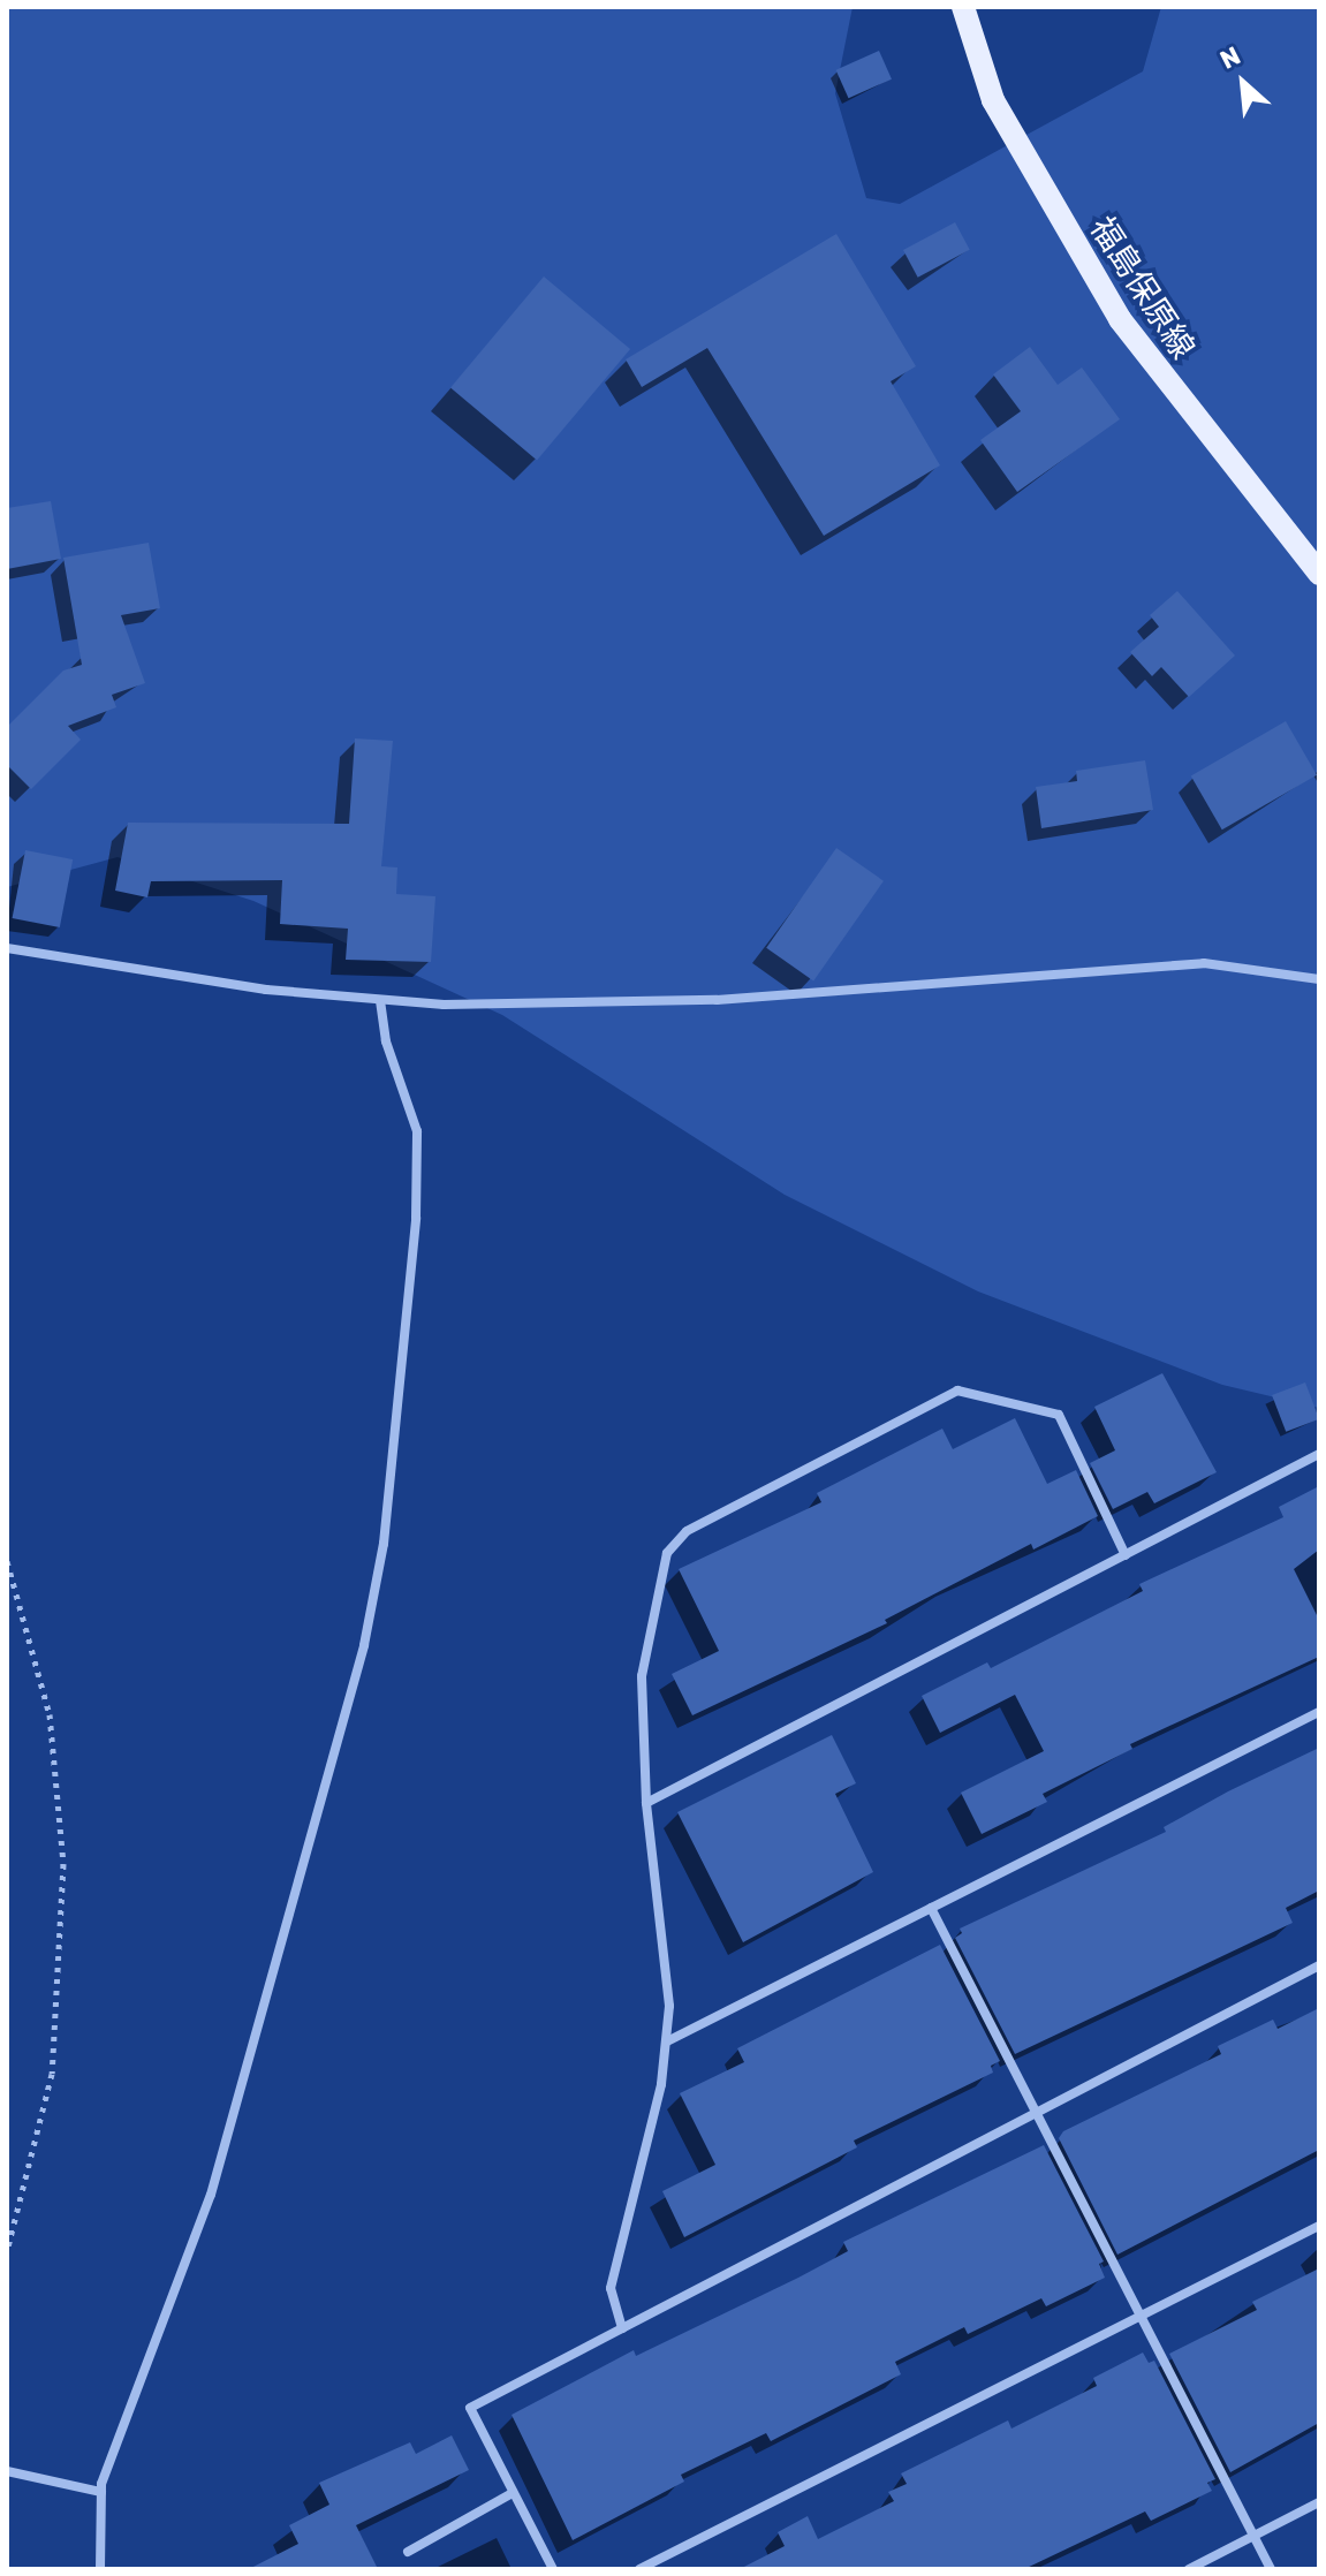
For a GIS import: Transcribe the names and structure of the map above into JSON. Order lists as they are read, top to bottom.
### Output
{
  "streets": {
    "main road": ["福島保原線"]
  },
  "north": "top left"
}
